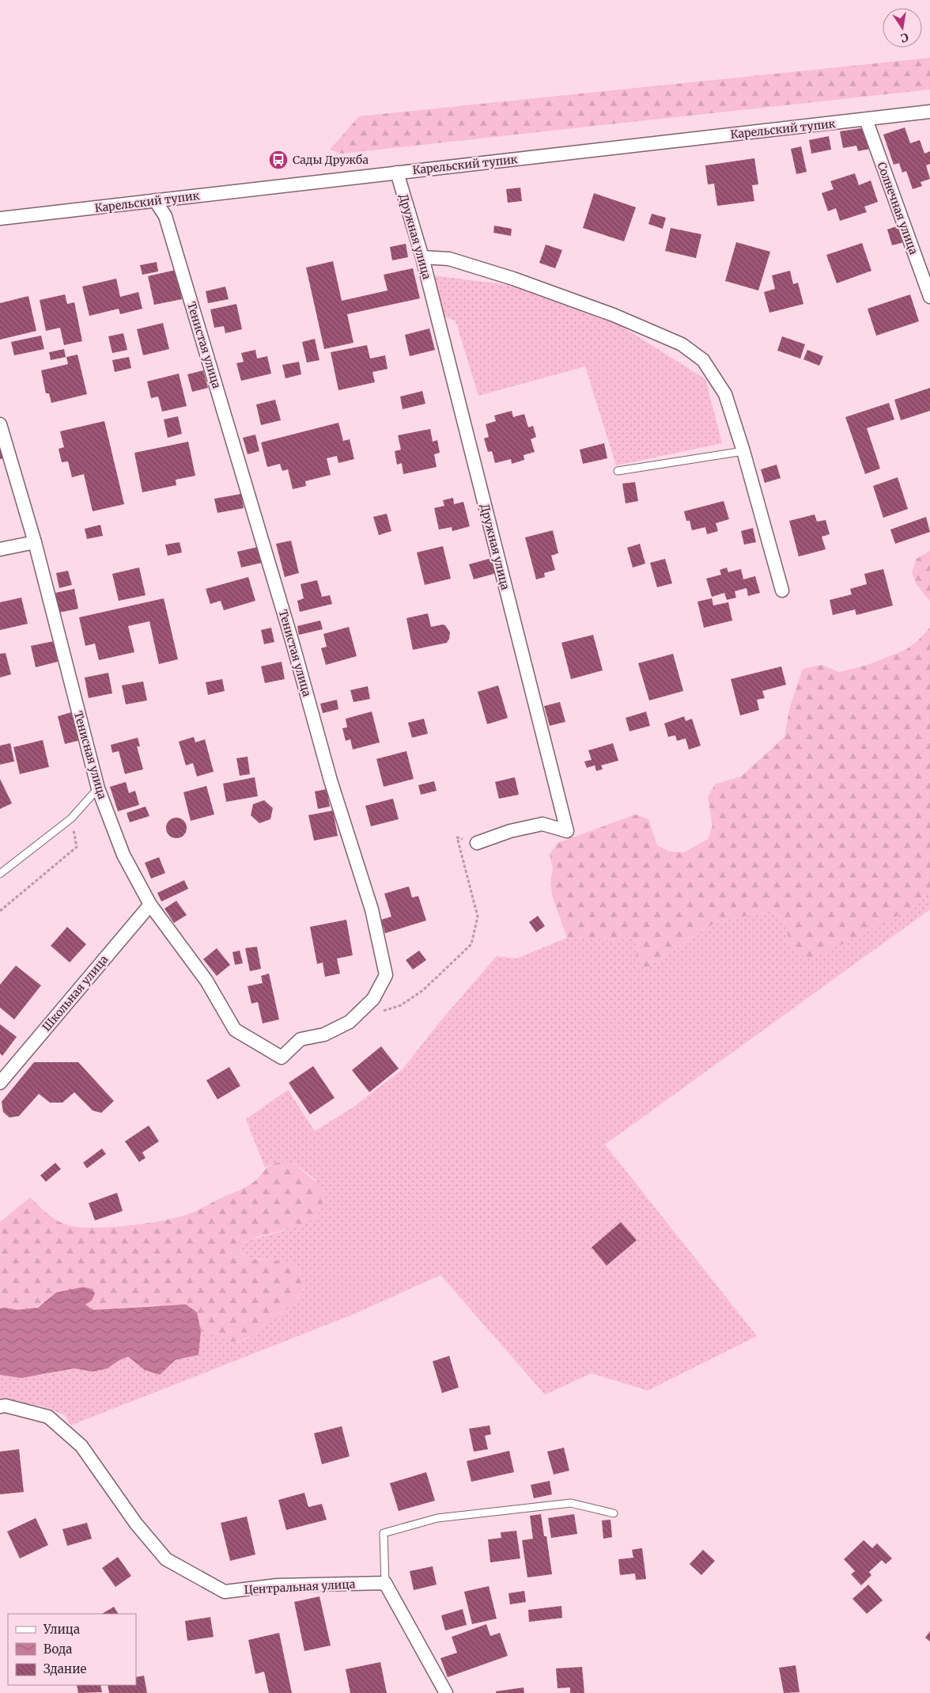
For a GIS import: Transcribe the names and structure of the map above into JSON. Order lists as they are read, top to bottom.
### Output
{
  "streets": {
    "street": [
      "Карельский тупик",
      "Солнечная улица",
      "Дружная улица",
      "Тенистая улица",
      "Тенисная улица",
      "Школьная улица",
      "Центральная улица"
    ]
  },
  "crossings": [
    ["Карельский тупик", "Солнечная улица"],
    ["Карельский тупик", "Дружная улица"],
    ["Карельский тупик", "Тенистая улица"],
    ["Тенистая улица", "Тенисная улица"],
    ["Тенисная улица", "Школьная улица"]
  ],
  "places": {
    "bus stop": ["Сады Дружба"]
  },
  "legend": ["Улица", "Вода", "Здание"],
  "north": "bottom"
}
